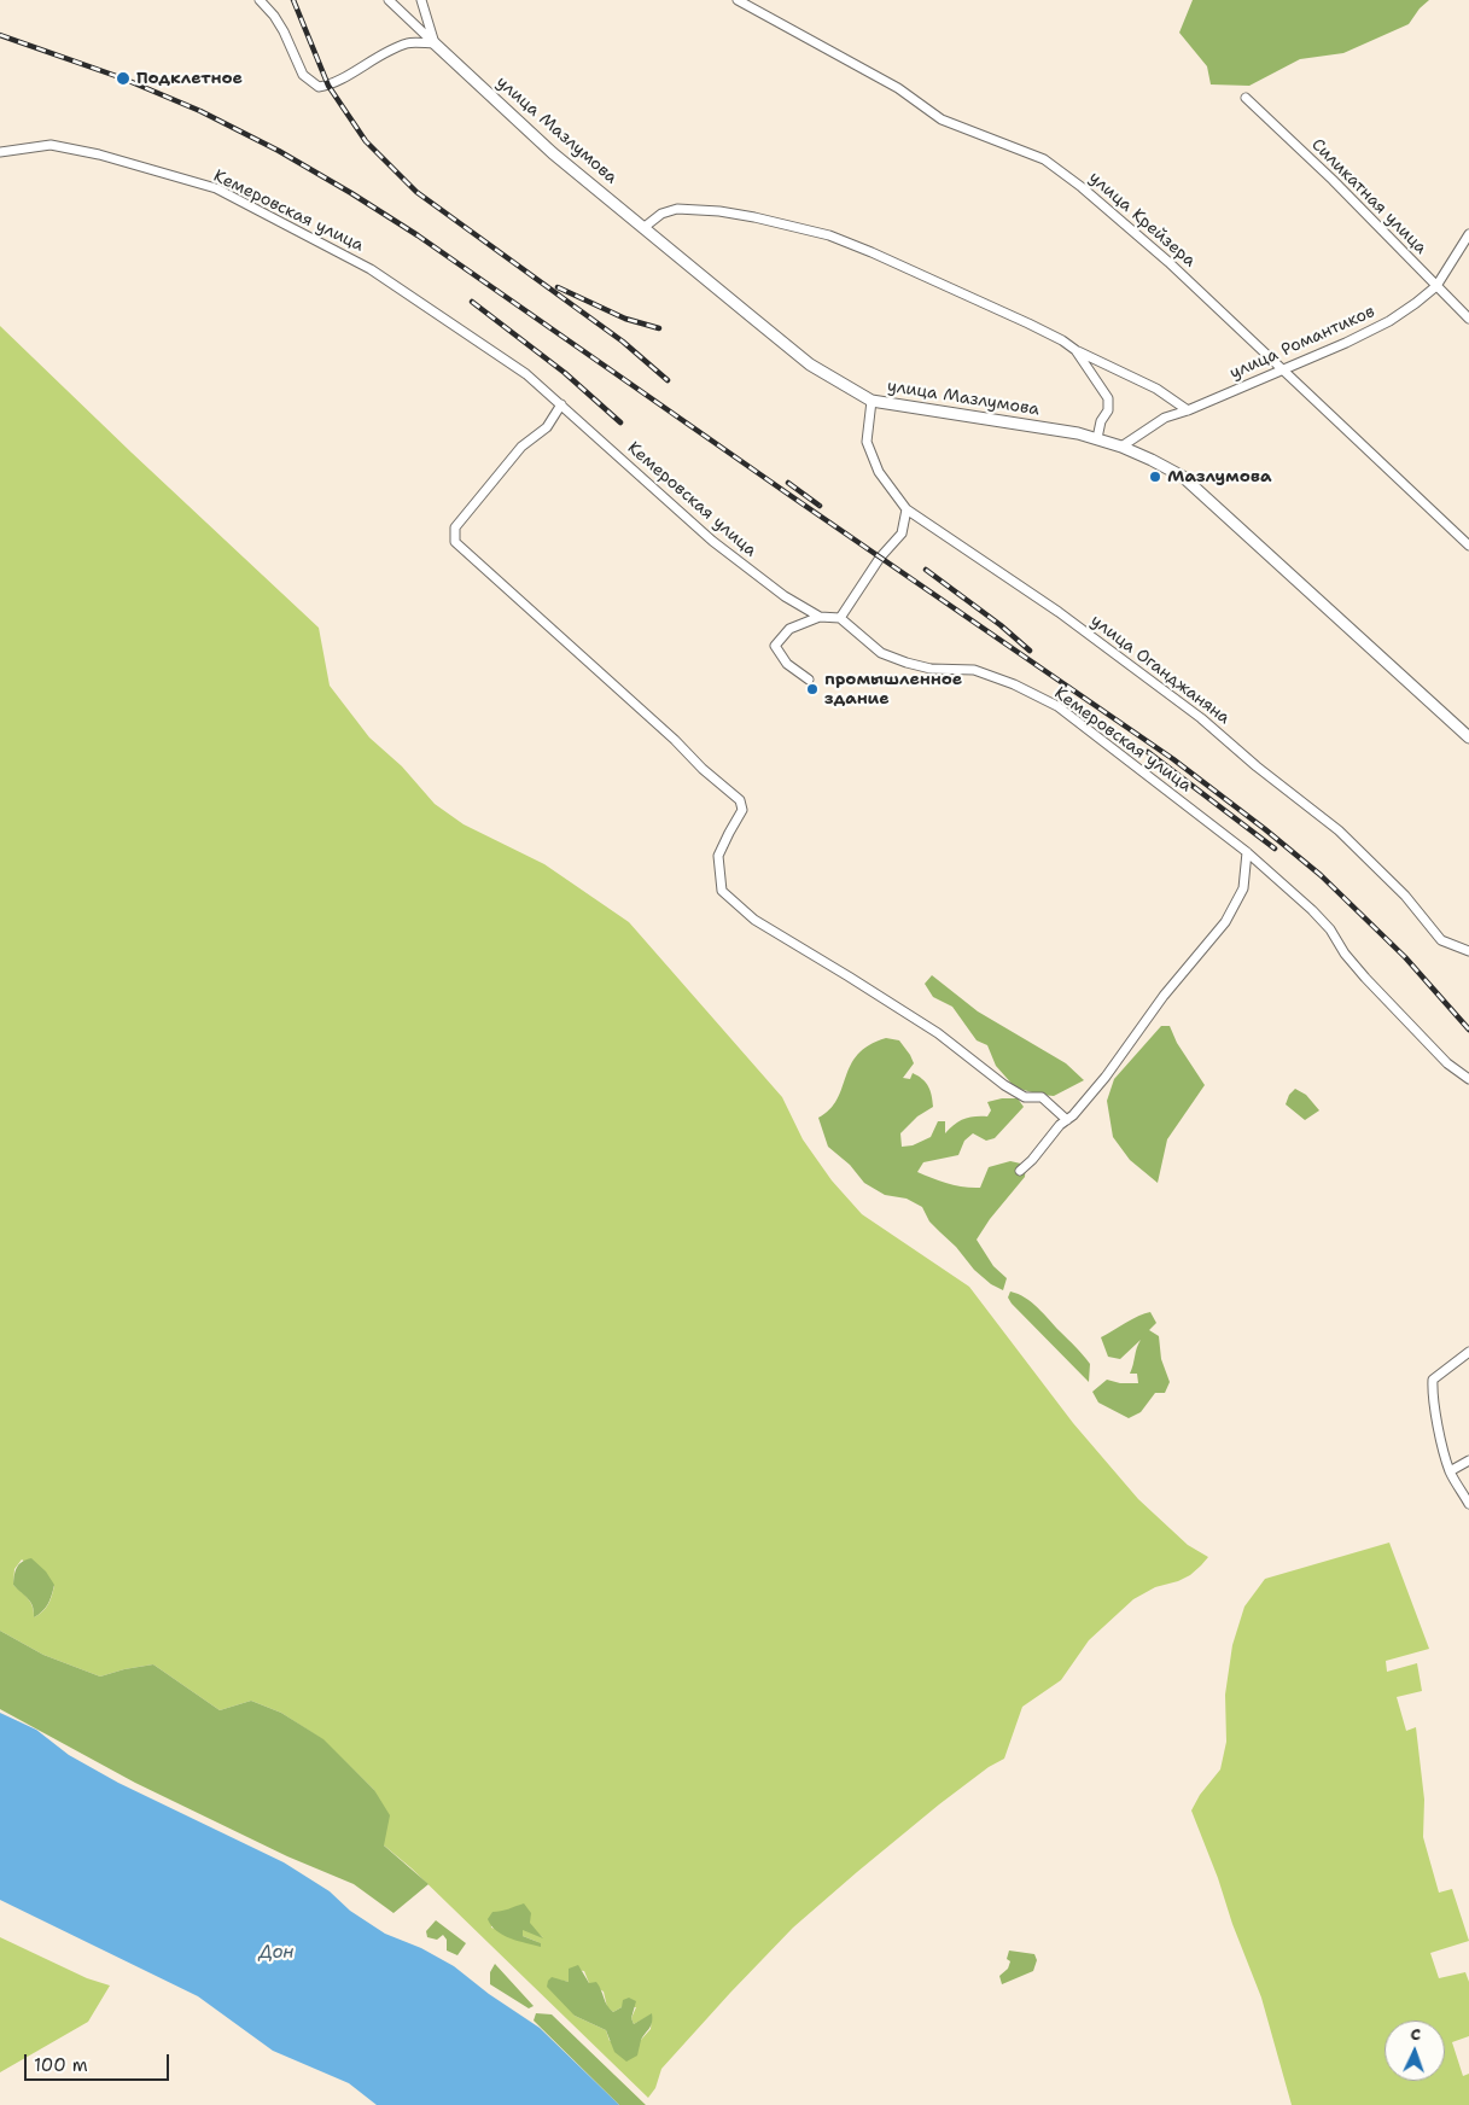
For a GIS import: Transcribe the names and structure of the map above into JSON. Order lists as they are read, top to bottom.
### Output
{
  "streets": {
    "street": [
      "улица Мазлумова",
      "Силикатная улица",
      "Кемеровская улица",
      "улица Крейзера",
      "улица Романтиков",
      "улица Оганджаняна"
    ]
  },
  "crossings": [
    ["улица Мазлумова", "улица Романтиков"],
    ["улица Мазлумова", "улица Оганджаняна"],
    ["Силикатная улица", "улица Романтиков"],
    ["улица Крейзера", "улица Романтиков"]
  ],
  "water": ["Дон"],
  "places": ["Подклетное", "Мазлумова", "промышленное здание"],
  "scale_bar": "100 m",
  "north": "top"
}
